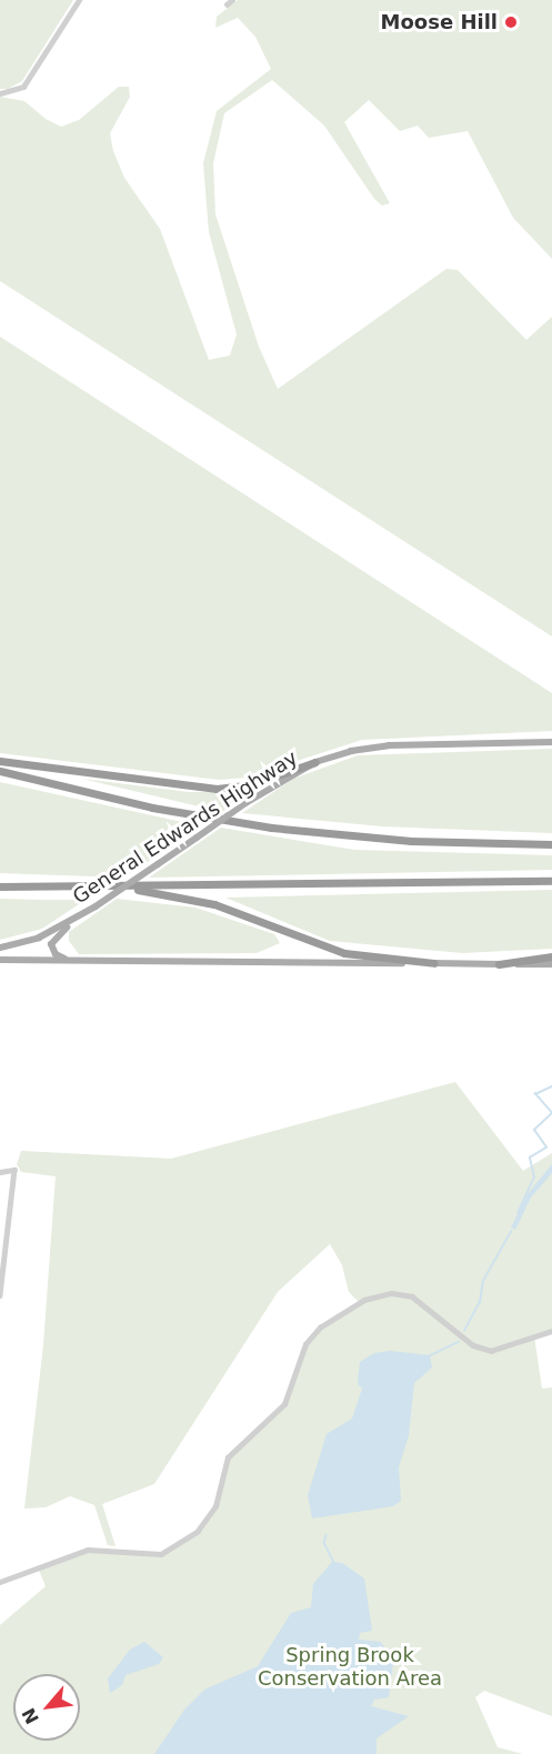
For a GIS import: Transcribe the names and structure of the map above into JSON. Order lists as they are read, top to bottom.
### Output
{
  "streets": {
    "main road": ["General Edwards Highway"]
  },
  "parks": ["Spring Brook Conservation Area"],
  "places": ["Moose Hill"],
  "north": "bottom left"
}
